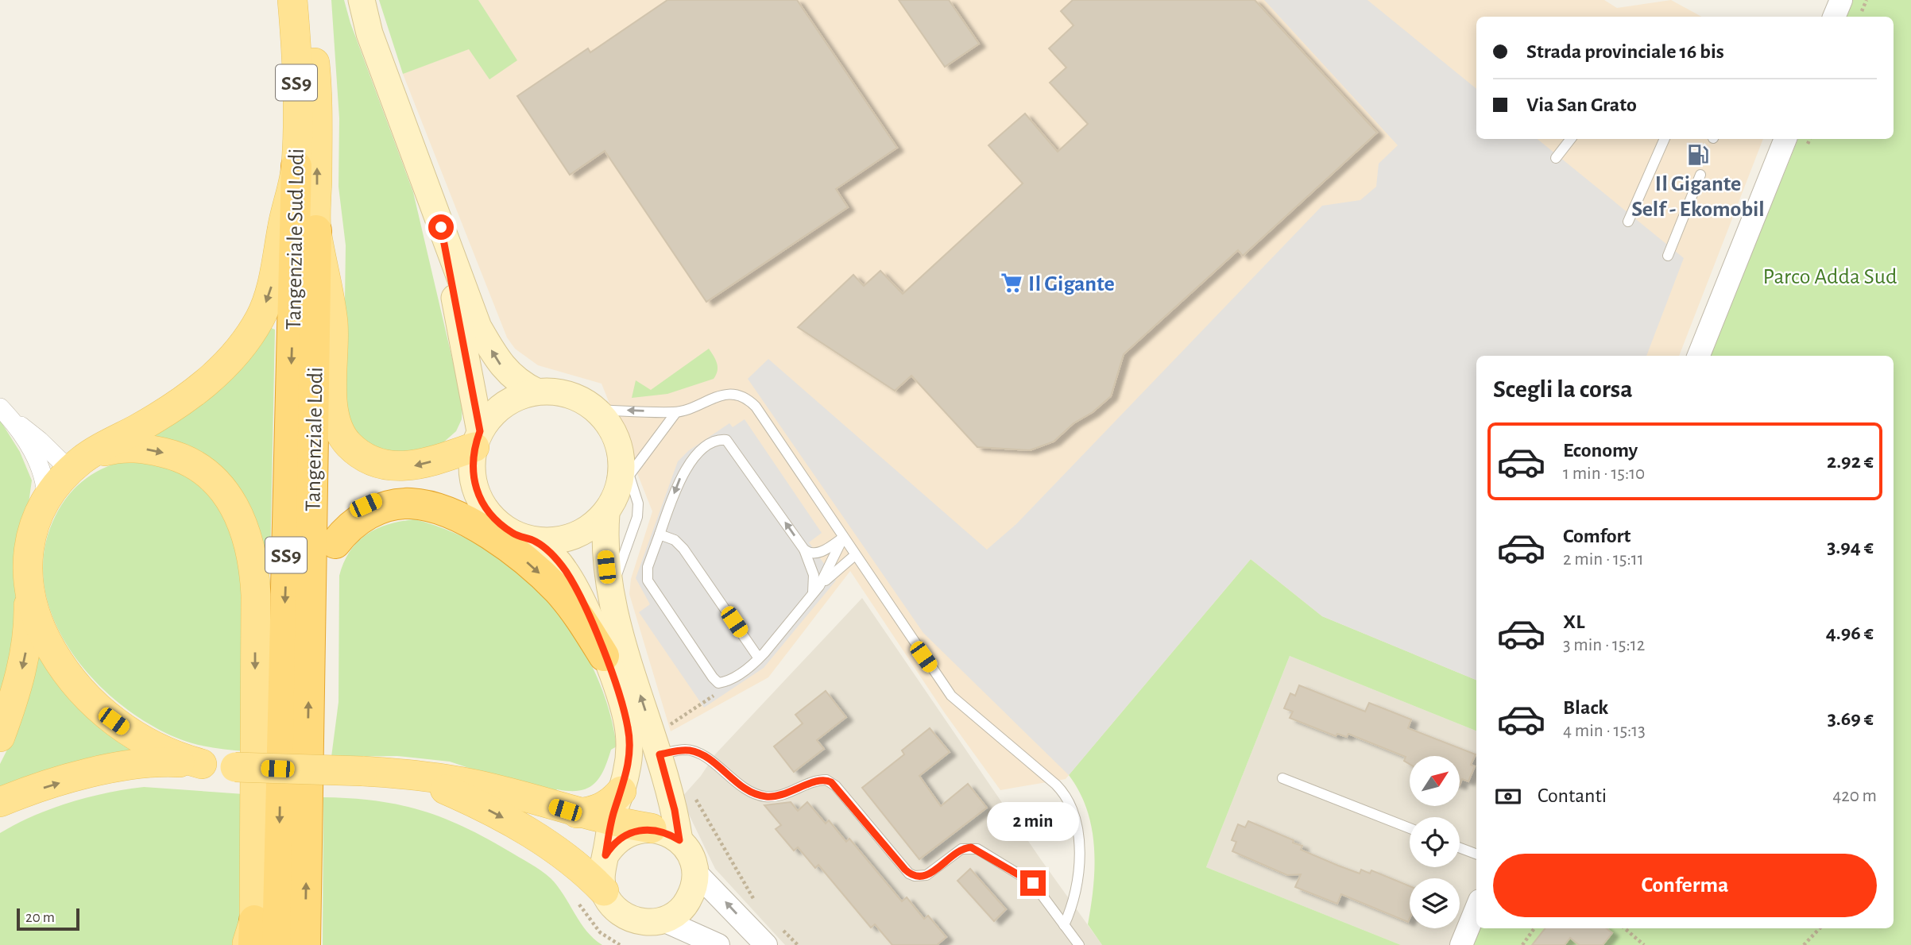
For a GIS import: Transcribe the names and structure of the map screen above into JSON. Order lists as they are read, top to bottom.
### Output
{
  "streets": {
    "highway": ["SS9", "Tangenziale Sud Lodi", "Tangenziale Lodi"]
  },
  "parks": ["Parco Adda Sud"],
  "places": {
    "fuel station": ["Il Gigante Self - Ekomobil"],
    "supermarket": ["Il Gigante"]
  },
  "scale_bar": "20 m",
  "north": "top right",
  "page": {
    "banner": ["Strada provinciale 16 bis", "Via San Grato"],
    "heading": "Scegli la corsa",
    "list": [
      {
        "name": "Economy",
        "note": "1 min · 15:10",
        "value": "2.92 €"
      },
      {
        "name": "Comfort",
        "note": "2 min · 15:11",
        "value": "3.94 €"
      },
      {
        "name": "XL",
        "note": "3 min · 15:12",
        "value": "4.96 €"
      },
      {
        "name": "Black",
        "note": "4 min · 15:13",
        "value": "3.69 €"
      }
    ],
    "pay": ["Contanti", "420 m"],
    "bubble": "2 min",
    "buttons": "Conferma",
    "scale": "20 m"
  }
}
